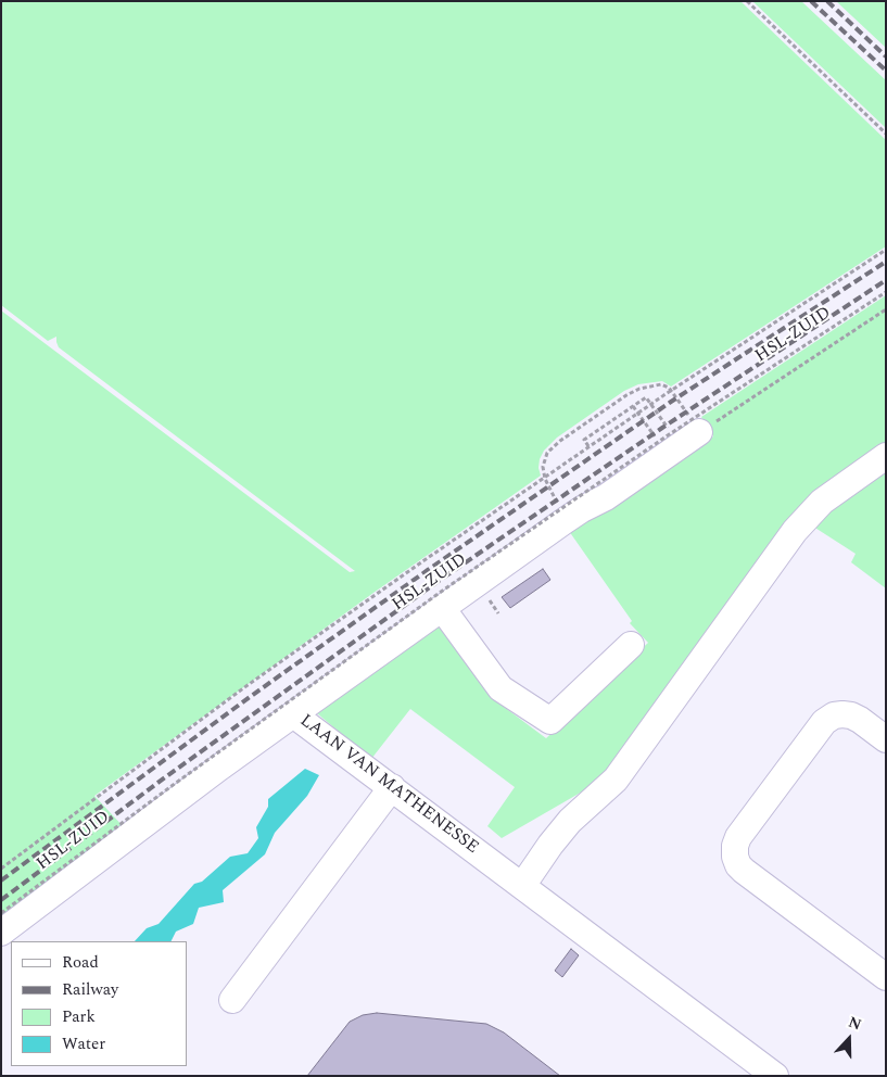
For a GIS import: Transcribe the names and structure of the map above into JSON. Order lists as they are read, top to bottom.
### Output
{
  "streets": {
    "street": ["LAAN VAN MATHENESSE"],
    "path": ["HSL-ZUID"]
  },
  "legend": [
    "Road",
    "Railway",
    "Park",
    "Water"
  ],
  "north": "top"
}
